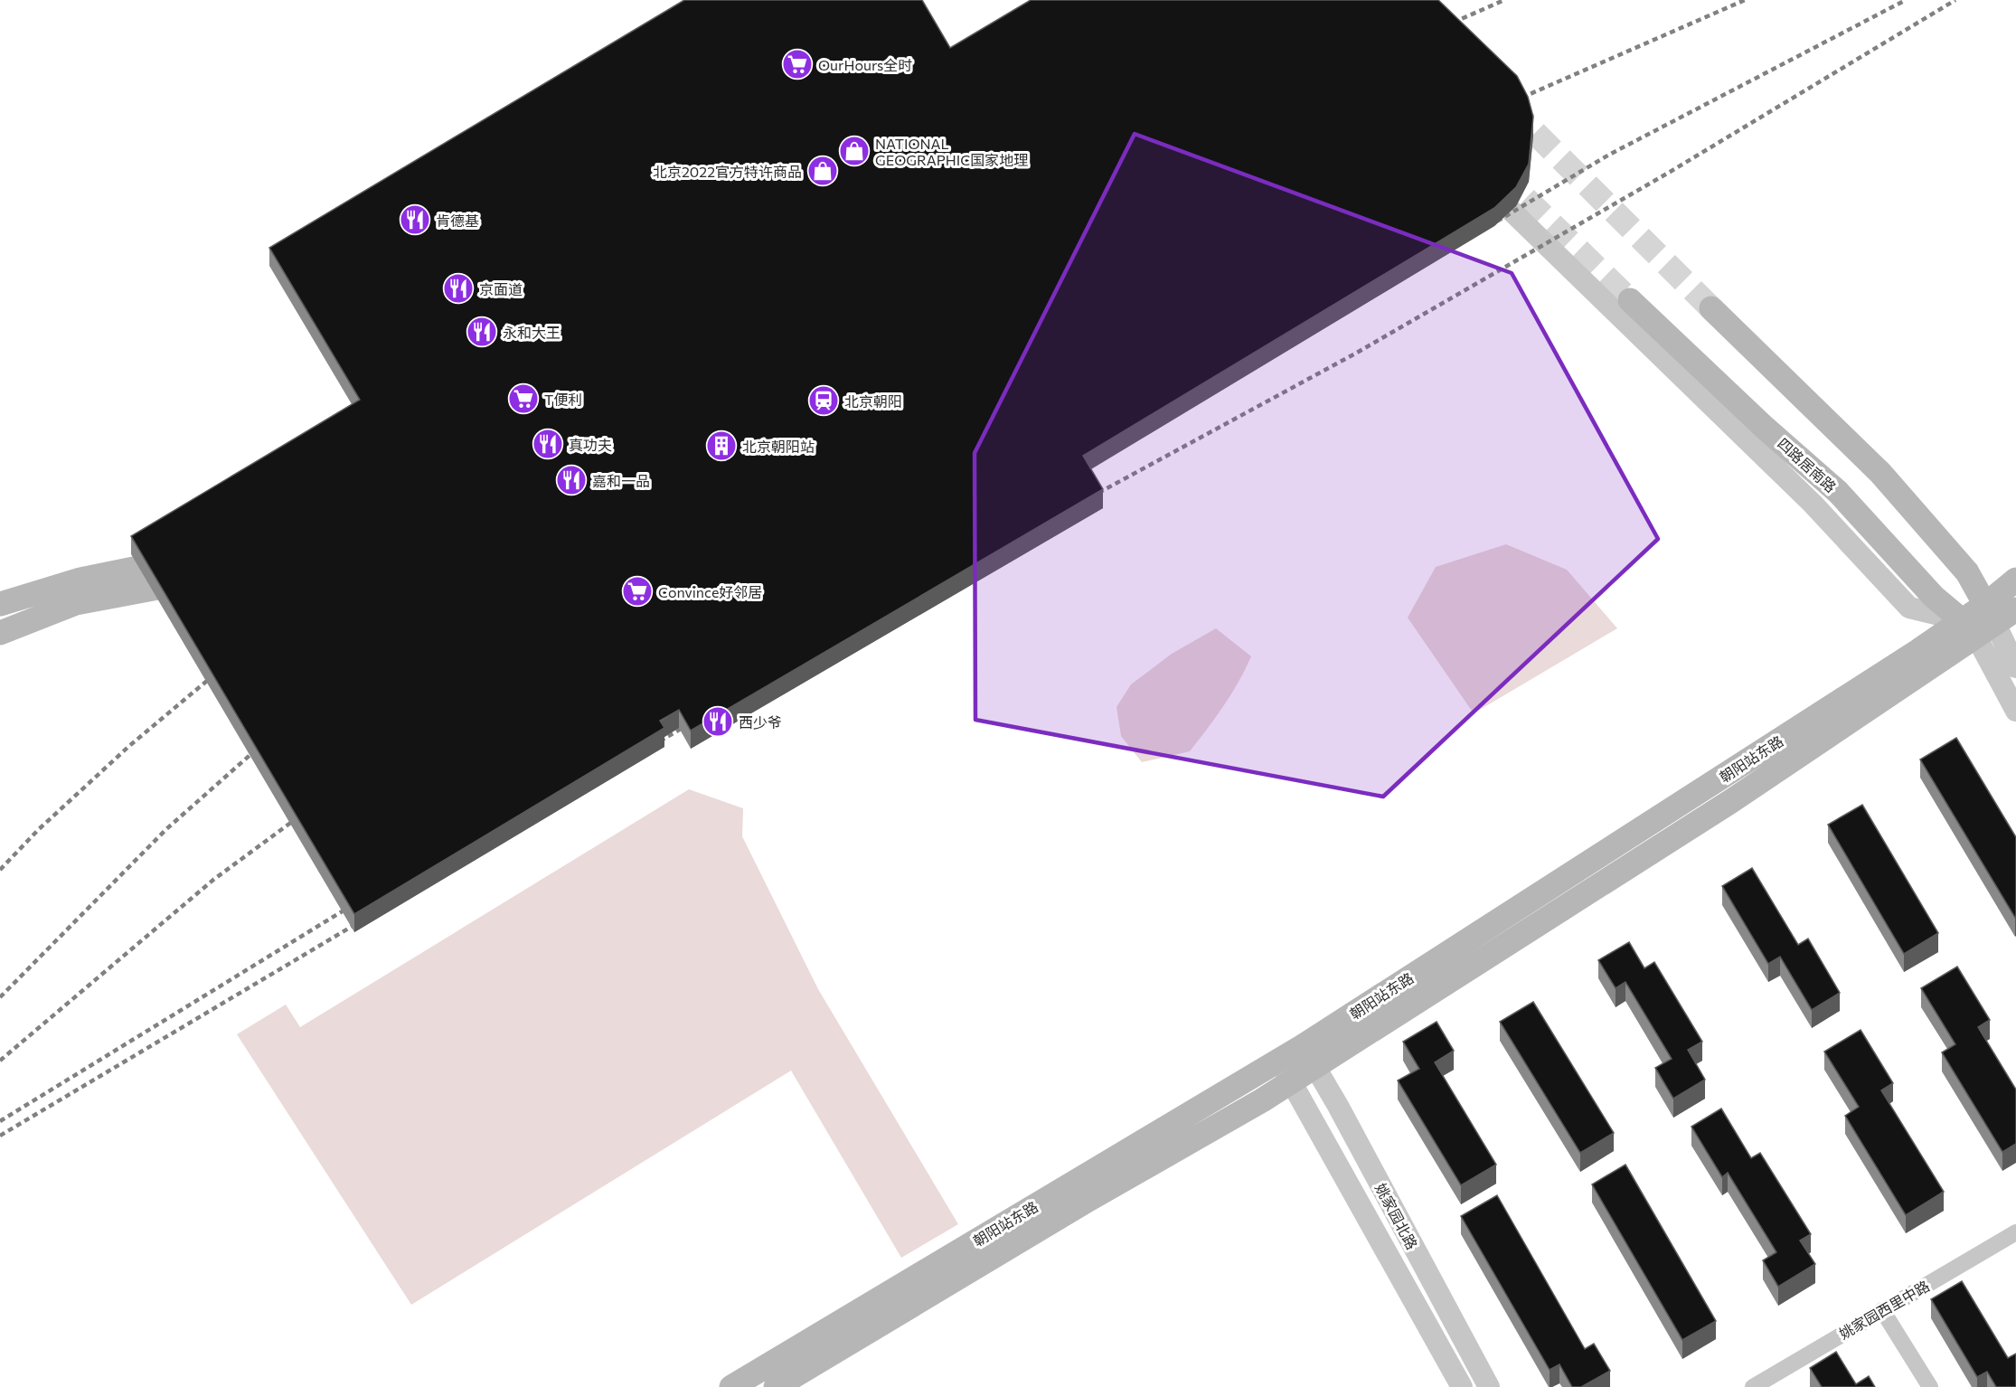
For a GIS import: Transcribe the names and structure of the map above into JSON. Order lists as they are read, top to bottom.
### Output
{
  "streets": {
    "main road": ["四路居南路", "朝阳站东路"],
    "street": ["姚家园北路", "姚家园西里中路"]
  },
  "crossings": [
    ["四路居南路", "朝阳站东路"],
    ["朝阳站东路", "姚家园北路"]
  ],
  "places": {
    "supermarket": ["OurHours全时", "T便利", "Convince好邻居"],
    "shop": ["NATIONAL GEOGRAPHIC国家地理", "北京2022官方特许商品"],
    "restaurant": [
      "肯德基",
      "京面道",
      "永和大王",
      "真功夫",
      "嘉和一品",
      "西少爷"
    ],
    "station": ["北京朝阳"],
    "building": ["北京朝阳站"]
  }
}
